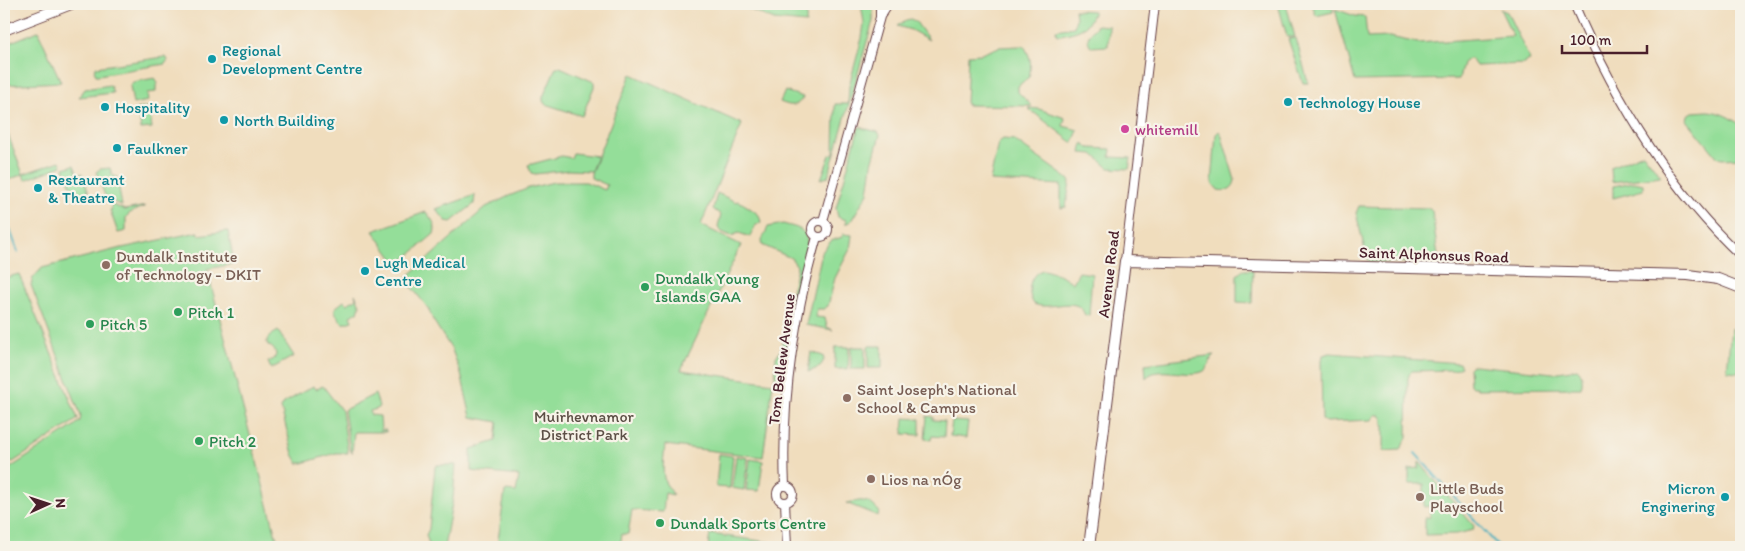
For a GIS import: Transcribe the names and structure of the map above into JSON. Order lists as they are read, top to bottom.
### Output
{
  "streets": {
    "main road": ["Saint Alphonsus Road", "Avenue Road"],
    "street": ["Tom Bellew Avenue"]
  },
  "crossings": [
    ["Saint Alphonsus Road", "Avenue Road"]
  ],
  "parks": ["Muirhevnamor District Park"],
  "places": [
    "Regional Development Centre",
    "Technology House",
    "Hospitality",
    "North Building",
    "whitemill",
    "Faulkner",
    "Restaurant & Theatre",
    "Dundalk Institute of Technology - DKIT",
    "Lugh Medical Centre",
    "Dundalk Young Islands GAA",
    "Pitch 1",
    "Pitch 5",
    "Saint Joseph's National School & Campus",
    "Pitch 2",
    "Lios na nÓg",
    "Little Buds Playschool",
    "Micron Enginering",
    "Dundalk Sports Centre"
  ],
  "scale_bar": "100 m",
  "north": "right"
}
